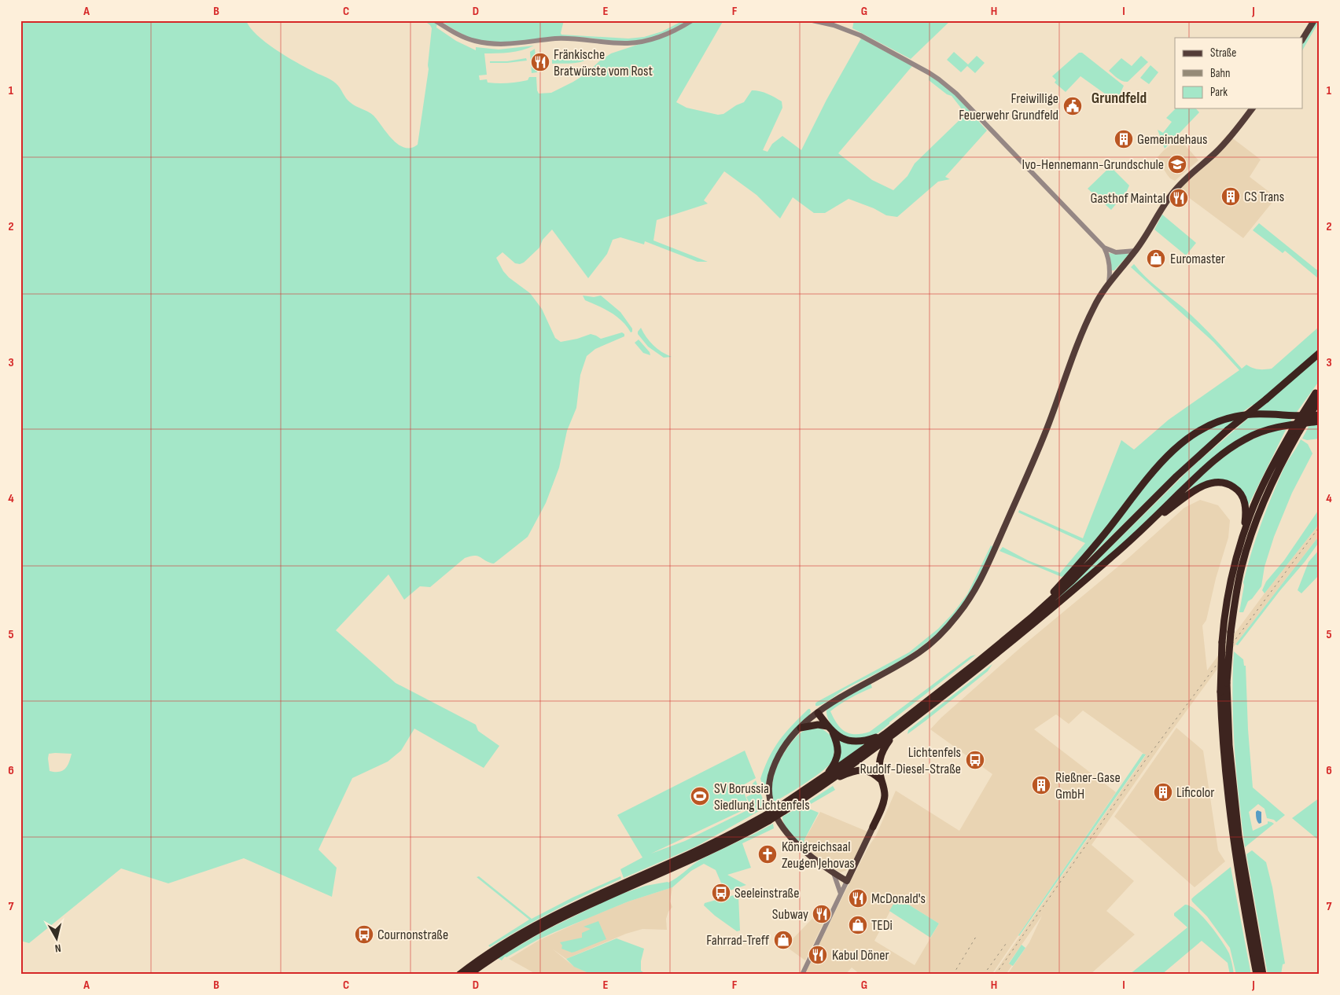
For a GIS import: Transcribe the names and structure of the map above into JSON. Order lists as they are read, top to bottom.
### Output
{
  "districts": ["Grundfeld"],
  "places": {
    "restaurant": [
      "Fränkische Bratwürste vom Rost",
      "Gasthof Maintal",
      "McDonald's",
      "Subway",
      "Kabul Döner"
    ],
    "public building": ["Freiwillige Feuerwehr Grundfeld"],
    "building": [
      "Gemeindehaus",
      "CS Trans",
      "Rießner-Gase GmbH",
      "Lificolor"
    ],
    "school or university": ["Ivo-Hennemann-Grundschule"],
    "shop": ["Euromaster", "TEDi", "Fahrrad-Treff"],
    "bus stop": ["Lichtenfels Rudolf-Diesel-Straße", "Seeleinstraße", "Cournonstraße"],
    "sports": ["SV Borussia Siedlung Lichtenfels"],
    "church": ["Königreichsaal Zeugen Jehovas"]
  },
  "legend": ["Straße", "Bahn", "Park"],
  "north": "bottom",
  "grid": {
    "columns": [
      "A",
      "B",
      "C",
      "D",
      "E",
      "F",
      "G",
      "H",
      "I",
      "J"
    ],
    "rows": [
      "1",
      "2",
      "3",
      "4",
      "5",
      "6",
      "7"
    ]
  }
}
